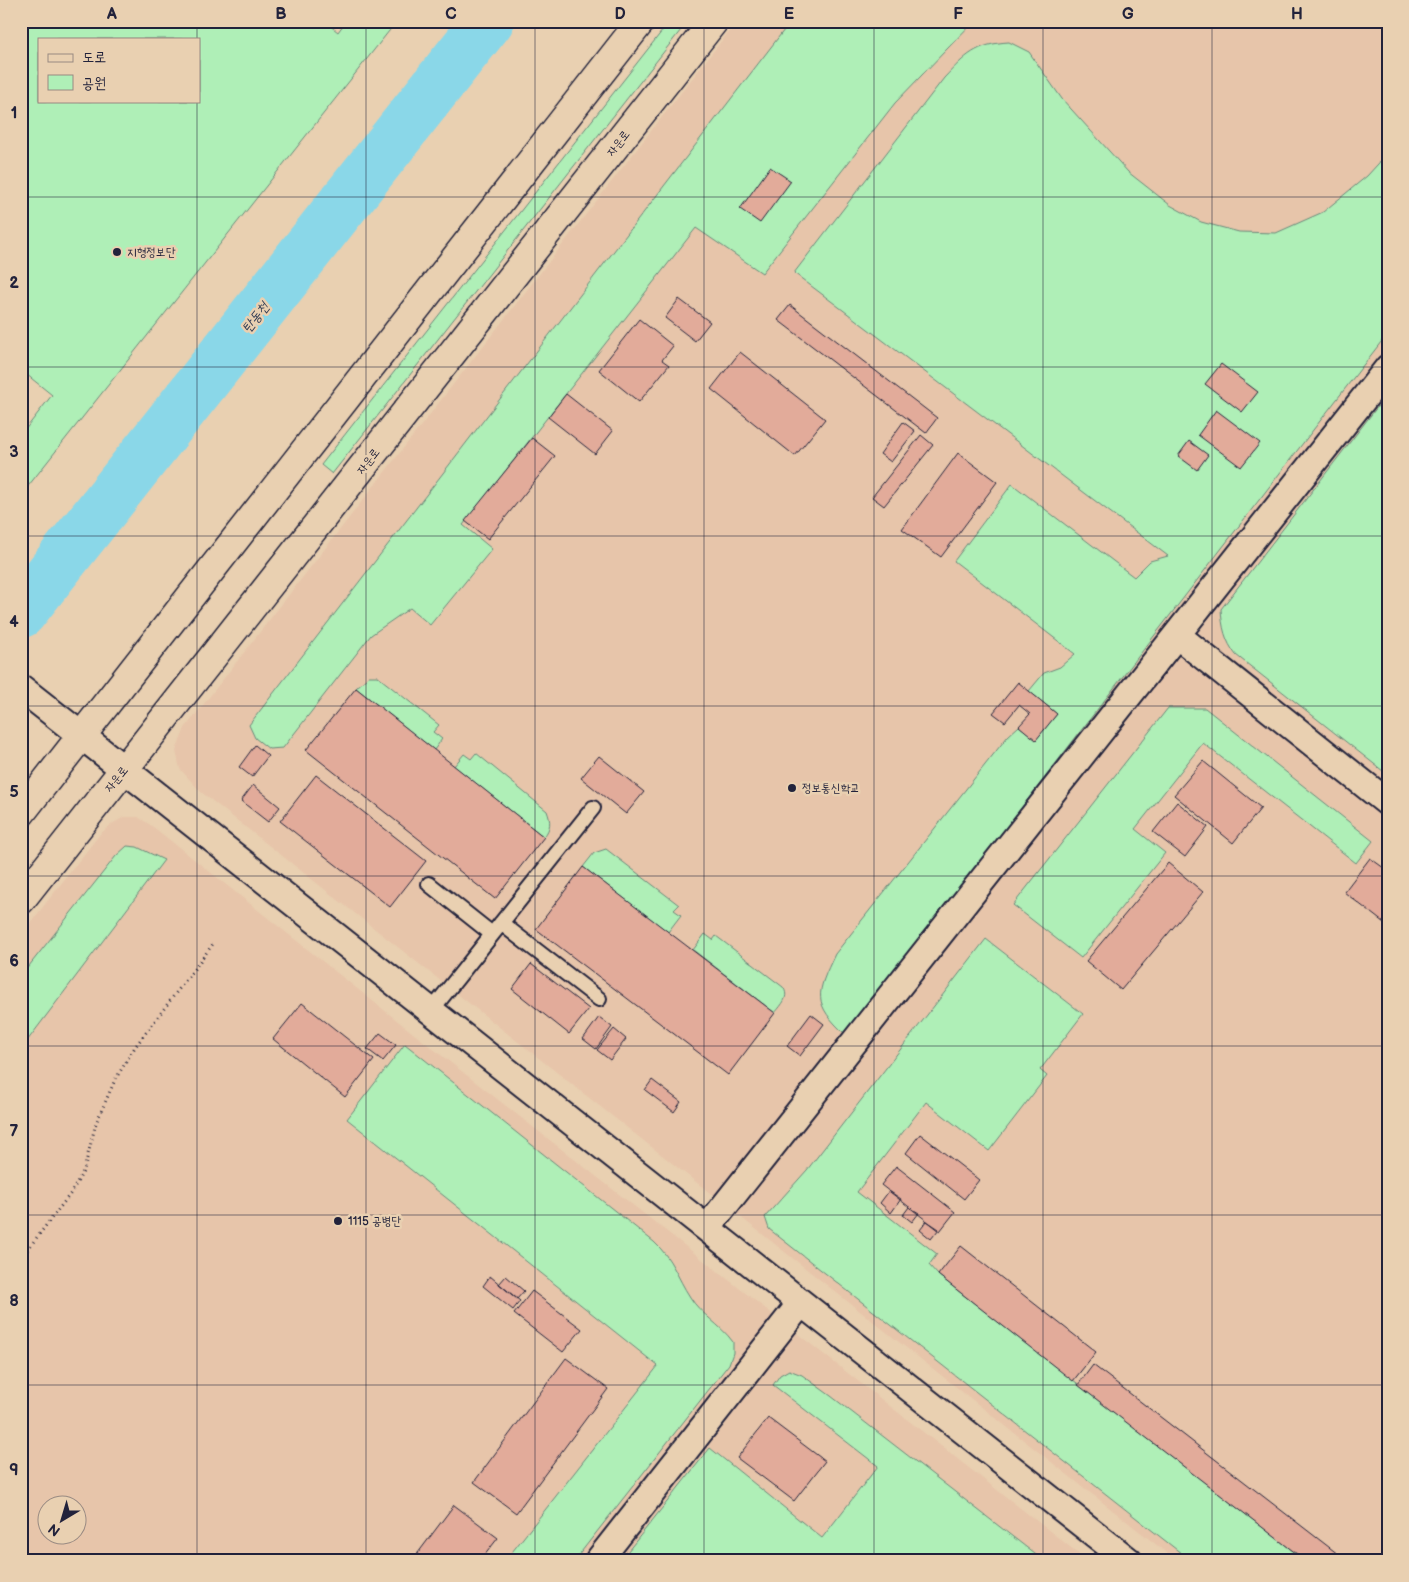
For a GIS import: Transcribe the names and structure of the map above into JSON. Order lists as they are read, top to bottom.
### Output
{
  "streets": {
    "street": ["자운로"]
  },
  "water": ["탄동천"],
  "places": ["지형정보단", "정보통신학교", "1115 공병단"],
  "legend": ["도로", "공원"],
  "north": "bottom left",
  "grid": {
    "columns": [
      "A",
      "B",
      "C",
      "D",
      "E",
      "F",
      "G",
      "H"
    ],
    "rows": [
      "1",
      "2",
      "3",
      "4",
      "5",
      "6",
      "7",
      "8",
      "9"
    ]
  }
}
